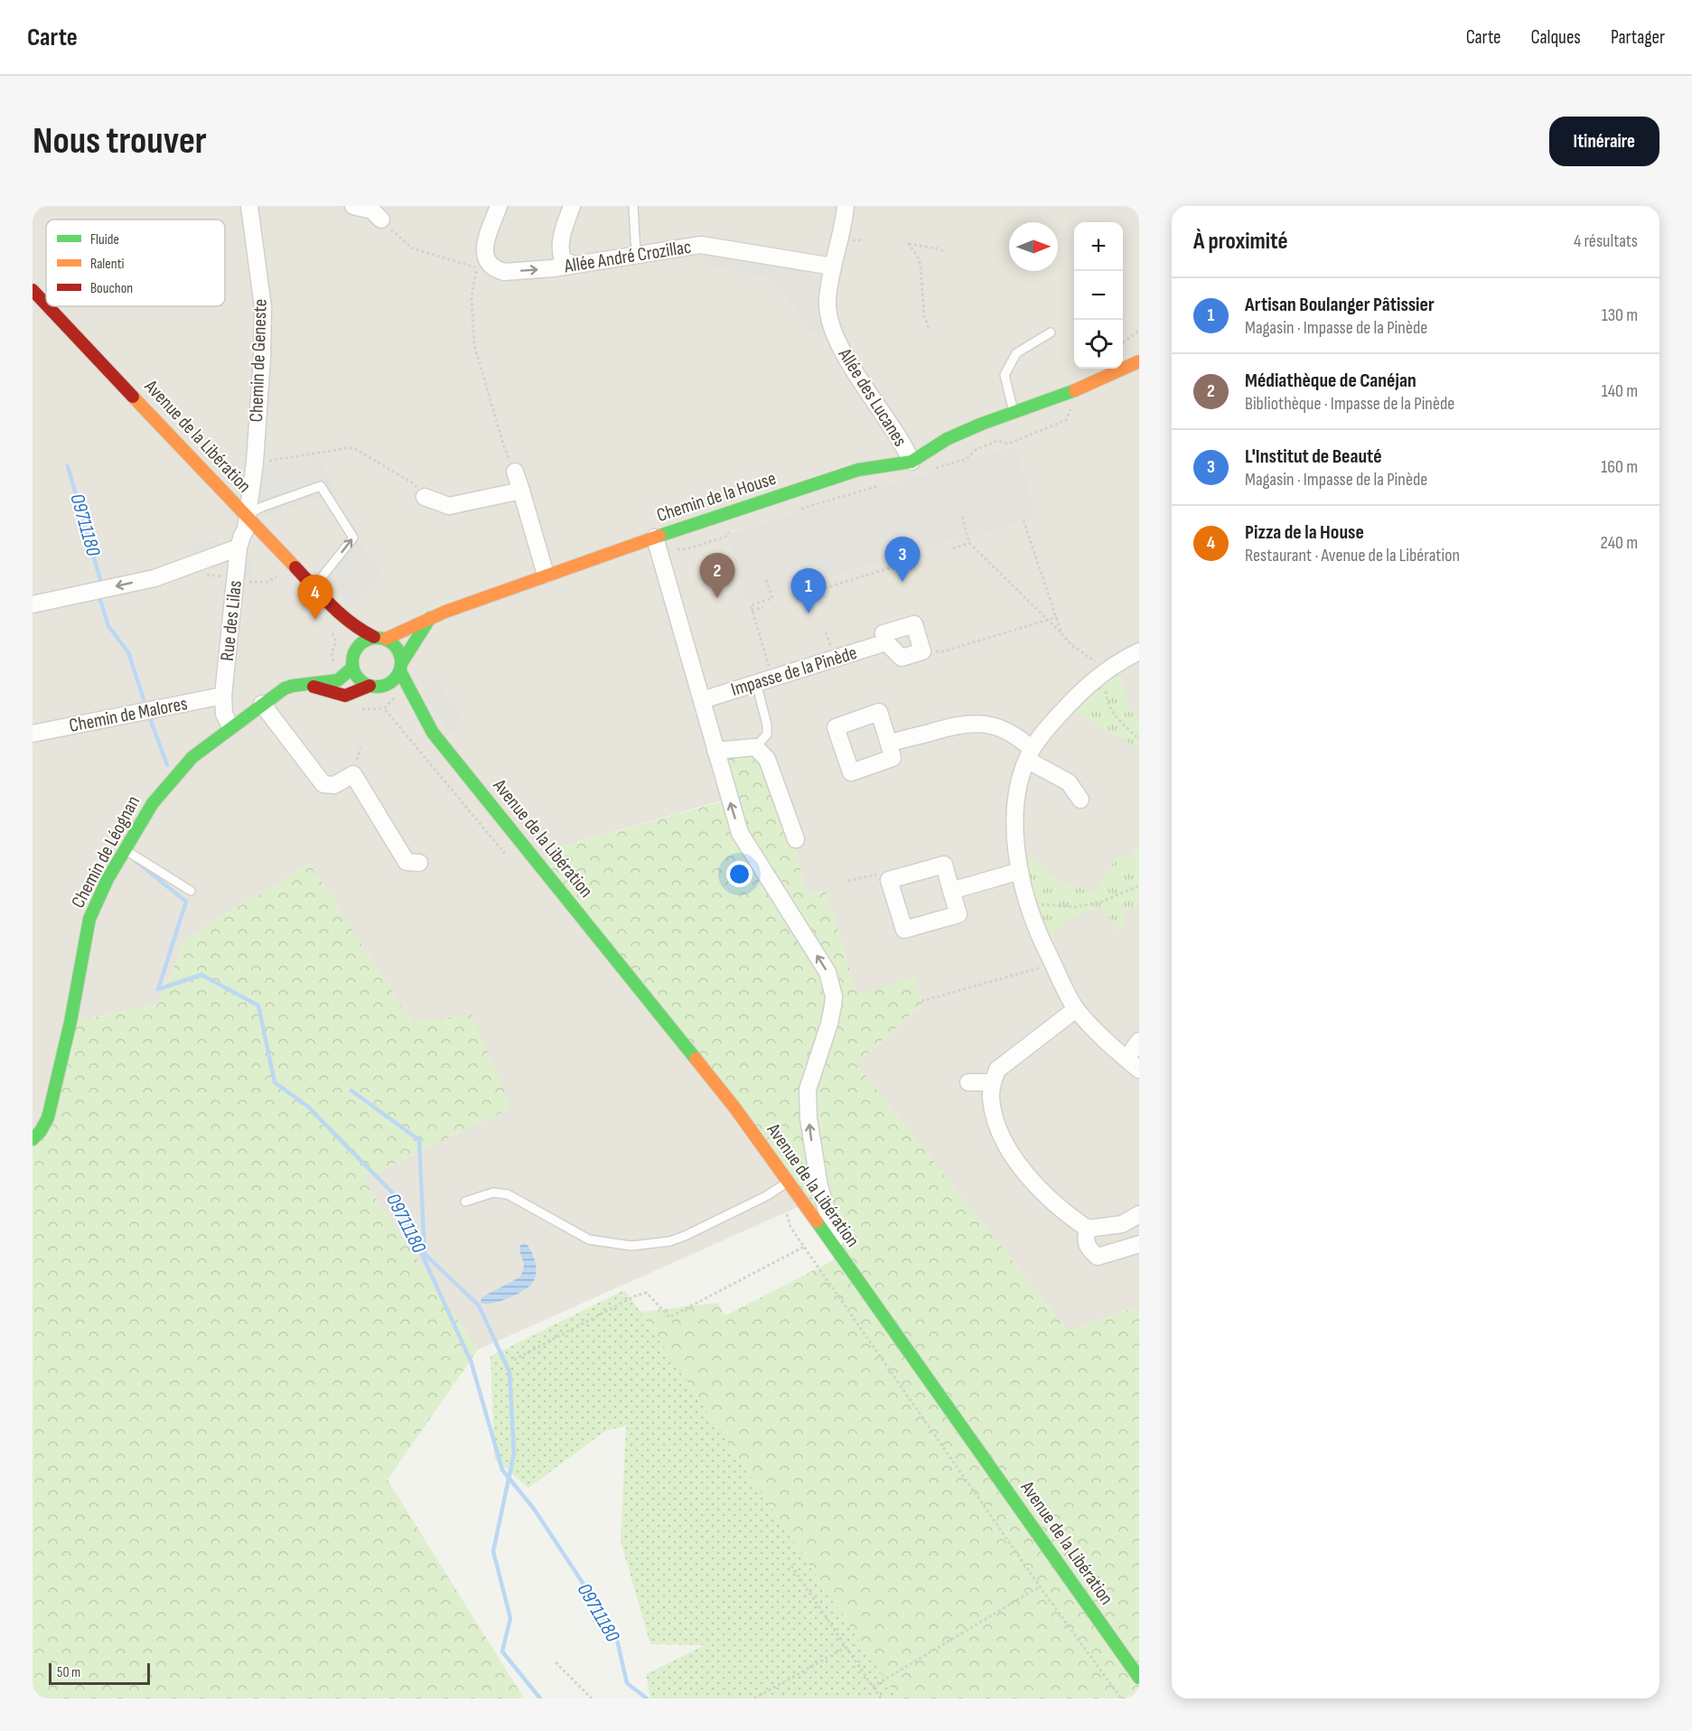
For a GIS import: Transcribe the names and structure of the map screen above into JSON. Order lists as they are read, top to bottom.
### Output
{
  "streets": {
    "main road": ["Avenue de la Libération", "Chemin de la House", "Chemin de Léognan"],
    "street": [
      "Allée André Crozillac",
      "Chemin de Geneste",
      "Allée des Lucanes",
      "Rue des Lilas",
      "Impasse de la Pinède",
      "Chemin de Malores"
    ]
  },
  "crossings": [
    ["Allée André Crozillac", "Allée des Lucanes"],
    ["Chemin de Geneste", "Avenue de la Libération"],
    ["Chemin de Geneste", "Rue des Lilas"],
    ["Allée des Lucanes", "Chemin de la House"],
    ["Avenue de la Libération", "Chemin de la House"],
    ["Avenue de la Libération", "Rue des Lilas"],
    ["Avenue de la Libération", "Chemin de Léognan"],
    ["Chemin de la House", "Chemin de Léognan"],
    ["Rue des Lilas", "Chemin de Malores"],
    ["Rue des Lilas", "Chemin de Léognan"]
  ],
  "water": ["O9711180"],
  "legend": ["Fluide", "Ralenti", "Bouchon"],
  "scale_bar": "50 m",
  "north": "right",
  "page": {
    "header": "Carte",
    "nav": ["Carte", "Calques", "Partager"],
    "buttons": "Itinéraire",
    "title": "Nous trouver",
    "heading": ["À proximité", "4 résultats"],
    "map_buttons": ["+", "−"],
    "list": [
      {
        "mark": "1",
        "name": "Artisan Boulanger Pâtissier",
        "note": "Magasin · Impasse de la Pinède",
        "value": "130 m"
      },
      {
        "mark": "2",
        "name": "Médiathèque de Canéjan",
        "note": "Bibliothèque · Impasse de la Pinède",
        "value": "140 m"
      },
      {
        "mark": "3",
        "name": "L'Institut de Beauté",
        "note": "Magasin · Impasse de la Pinède",
        "value": "160 m"
      },
      {
        "mark": "4",
        "name": "Pizza de la House",
        "note": "Restaurant · Avenue de la Libération",
        "value": "240 m"
      }
    ],
    "pins": [
      "3",
      "2",
      "1",
      "4"
    ],
    "scale": "50 m"
  }
}
